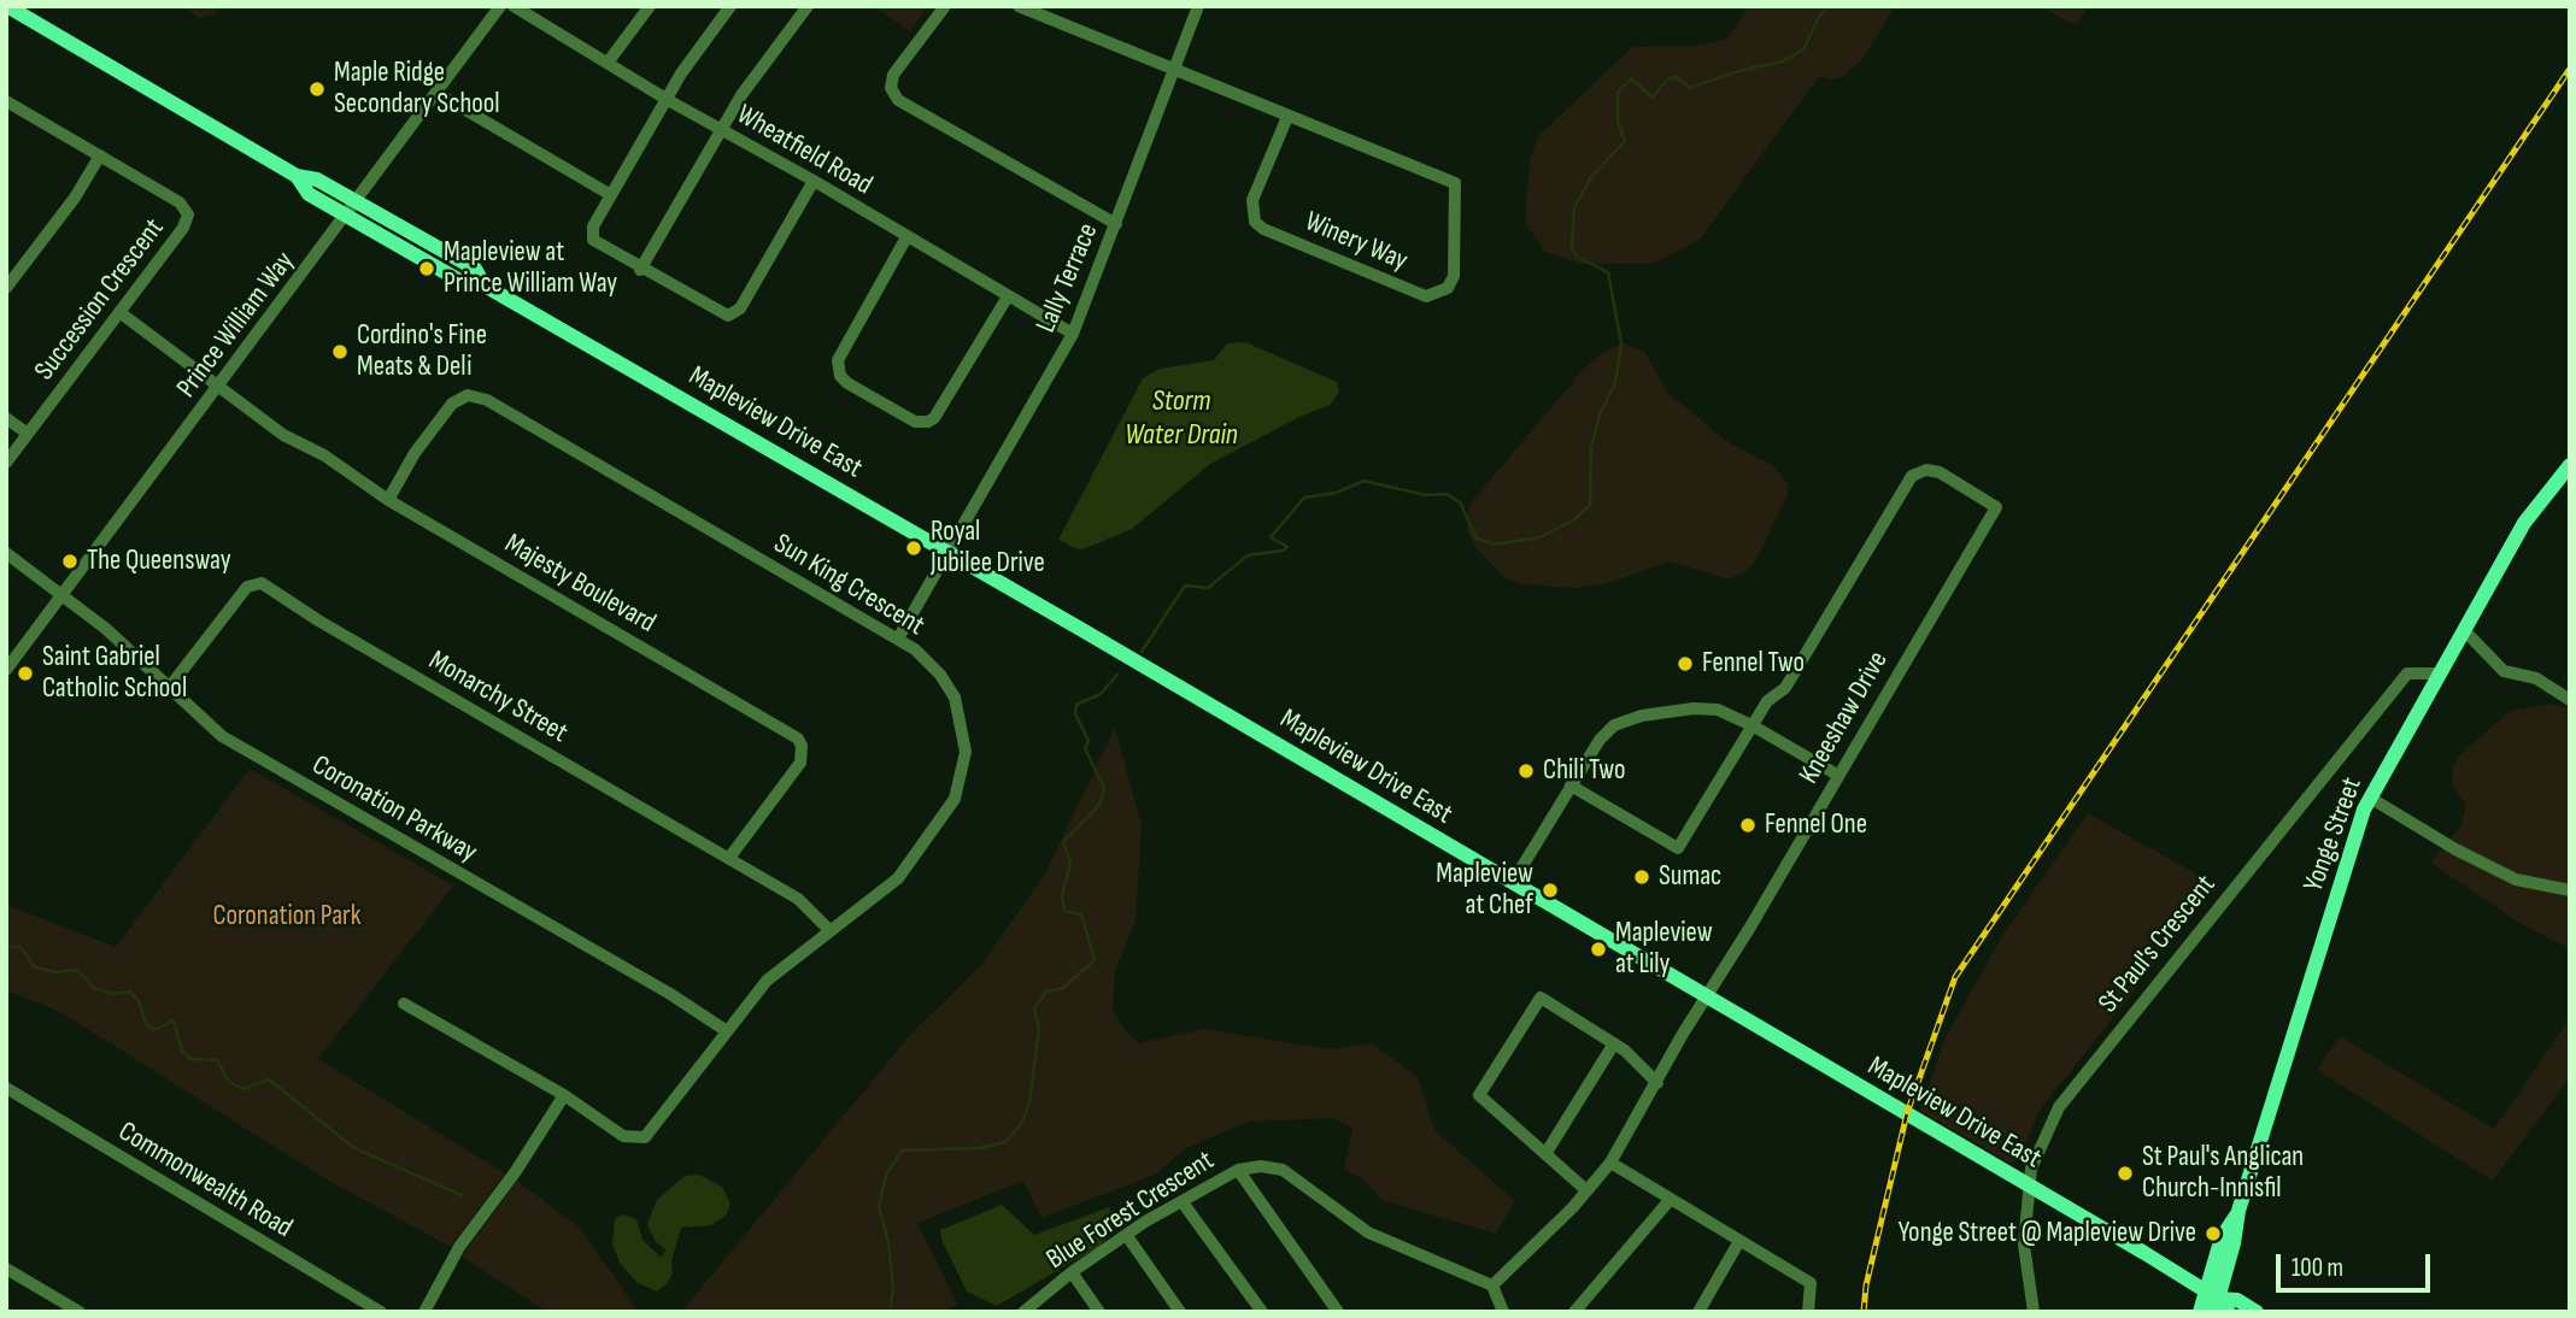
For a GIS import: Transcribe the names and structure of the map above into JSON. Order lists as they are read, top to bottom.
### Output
{
  "streets": {
    "main road": ["Mapleview Drive East", "Yonge Street"],
    "street": [
      "Wheatfield Road",
      "Winery Way",
      "Lally Terrace",
      "Succession Crescent",
      "Prince William Way",
      "Majesty Boulevard",
      "Sun King Crescent",
      "Monarchy Street",
      "Kneeshaw Drive",
      "Coronation Parkway",
      "St Paul's Crescent",
      "Commonwealth Road",
      "Blue Forest Crescent"
    ]
  },
  "crossings": [
    ["Wheatfield Road", "Lally Terrace"],
    ["Lally Terrace", "Mapleview Drive East"],
    ["Succession Crescent", "Majesty Boulevard"],
    ["Prince William Way", "Mapleview Drive East"],
    ["Prince William Way", "Majesty Boulevard"],
    ["Prince William Way", "Coronation Parkway"],
    ["Mapleview Drive East", "Kneeshaw Drive"],
    ["Mapleview Drive East", "Yonge Street"],
    ["Mapleview Drive East", "St Paul's Crescent"],
    ["Majesty Boulevard", "Sun King Crescent"],
    ["Majesty Boulevard", "Monarchy Street"],
    ["Sun King Crescent", "Monarchy Street"],
    ["Sun King Crescent", "Coronation Parkway"],
    ["Monarchy Street", "Coronation Parkway"],
    ["Kneeshaw Drive", "Blue Forest Crescent"],
    ["Yonge Street", "St Paul's Crescent"]
  ],
  "water": ["Storm Water Drain"],
  "parks": ["Coronation Park"],
  "places": [
    "Maple Ridge Secondary School",
    "Mapleview at Prince William Way",
    "Cordino's Fine Meats & Deli",
    "Royal Jubilee Drive",
    "The Queensway",
    "Fennel Two",
    "Saint Gabriel Catholic School",
    "Chili Two",
    "Fennel One",
    "Sumac",
    "Mapleview at Chef",
    "Mapleview at Lily",
    "St Paul's Anglican Church-Innisfil",
    "Yonge Street @ Mapleview Drive"
  ],
  "scale_bar": "100 m"
}
